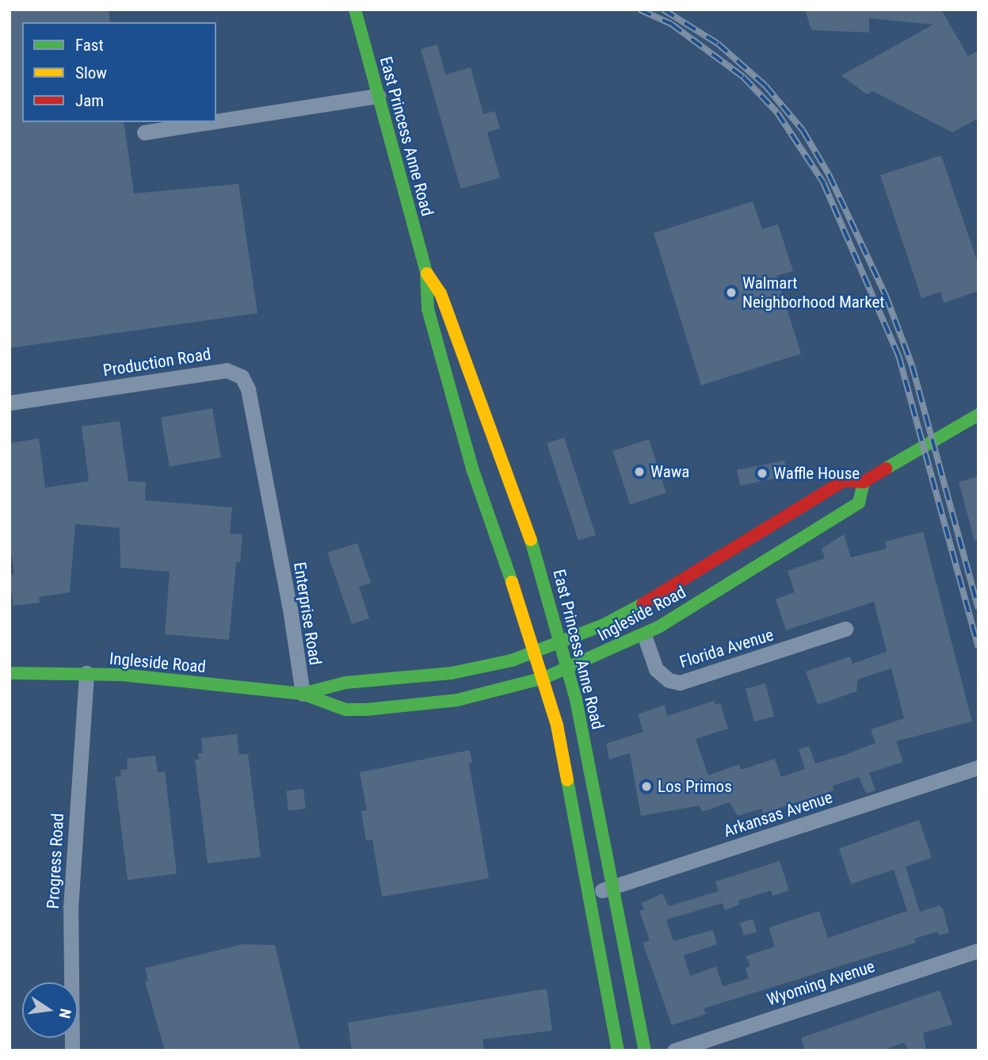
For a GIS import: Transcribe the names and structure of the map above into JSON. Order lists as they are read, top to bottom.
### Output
{
  "streets": {
    "main road": ["East Princess Anne Road", "Ingleside Road"],
    "street": [
      "Production Road",
      "Enterprise Road",
      "Florida Avenue",
      "Arkansas Avenue",
      "Progress Road",
      "Wyoming Avenue"
    ]
  },
  "crossings": [
    ["East Princess Anne Road", "Ingleside Road"],
    ["East Princess Anne Road", "Arkansas Avenue"],
    ["Production Road", "Enterprise Road"],
    ["Enterprise Road", "Ingleside Road"],
    ["Ingleside Road", "Florida Avenue"],
    ["Ingleside Road", "Progress Road"]
  ],
  "places": [
    "Walmart Neighborhood Market",
    "Wawa",
    "Waffle House",
    "Los Primos"
  ],
  "legend": ["Fast", "Slow", "Jam"],
  "north": "right"
}
